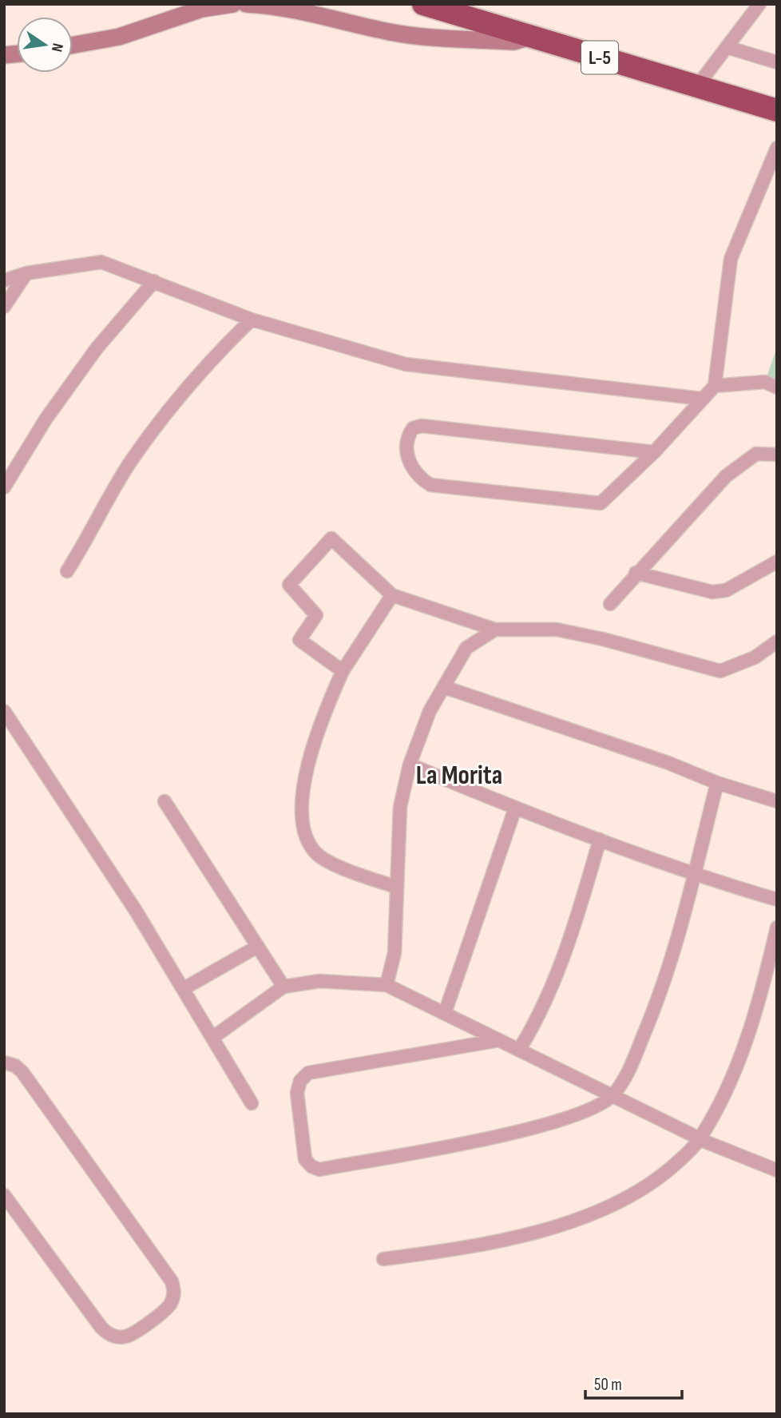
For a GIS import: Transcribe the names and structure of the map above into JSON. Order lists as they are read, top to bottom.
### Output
{
  "streets": {
    "highway": ["L-5"]
  },
  "districts": ["La Morita"],
  "scale_bar": "50 m",
  "north": "right"
}
